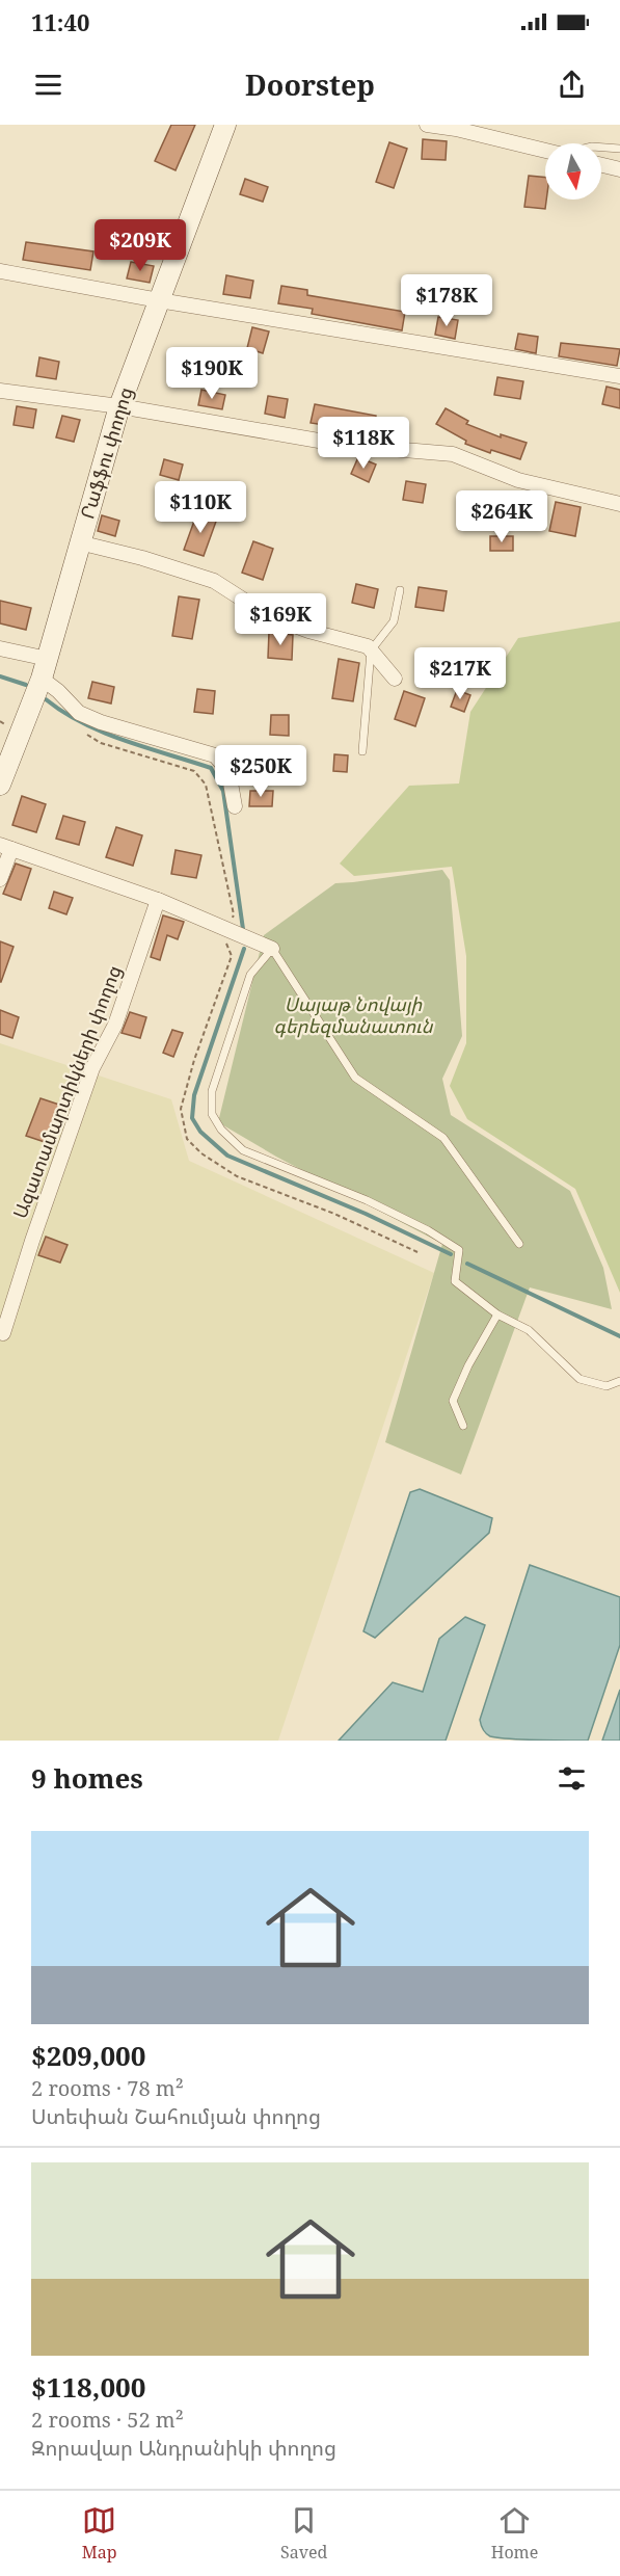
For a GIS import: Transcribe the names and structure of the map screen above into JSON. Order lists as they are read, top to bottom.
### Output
{
  "streets": {
    "main road": ["Րաֆֆու փողոց"],
    "street": ["Ազատամարտիկների փողոց"]
  },
  "parks": ["Սայաթ Նովայի գերեզմանատուն"],
  "north": "bottom",
  "page": {
    "status": "11:40",
    "header": "Doorstep",
    "price": [
      "$209K",
      "$178K",
      "$190K",
      "$118K",
      "$110K",
      "$264K",
      "$169K",
      "$217K",
      "$250K"
    ],
    "heading": "9 homes",
    "list": [
      {
        "name": "$209,000",
        "note": "2 rooms · 78 m² · Ստեփան Շահումյան փողոց"
      },
      {
        "name": "$118,000",
        "note": "2 rooms · 52 m² · Զորավար Անդրանիկի փողոց"
      }
    ],
    "tabs": ["Map", "Saved", "Home"]
  }
}
